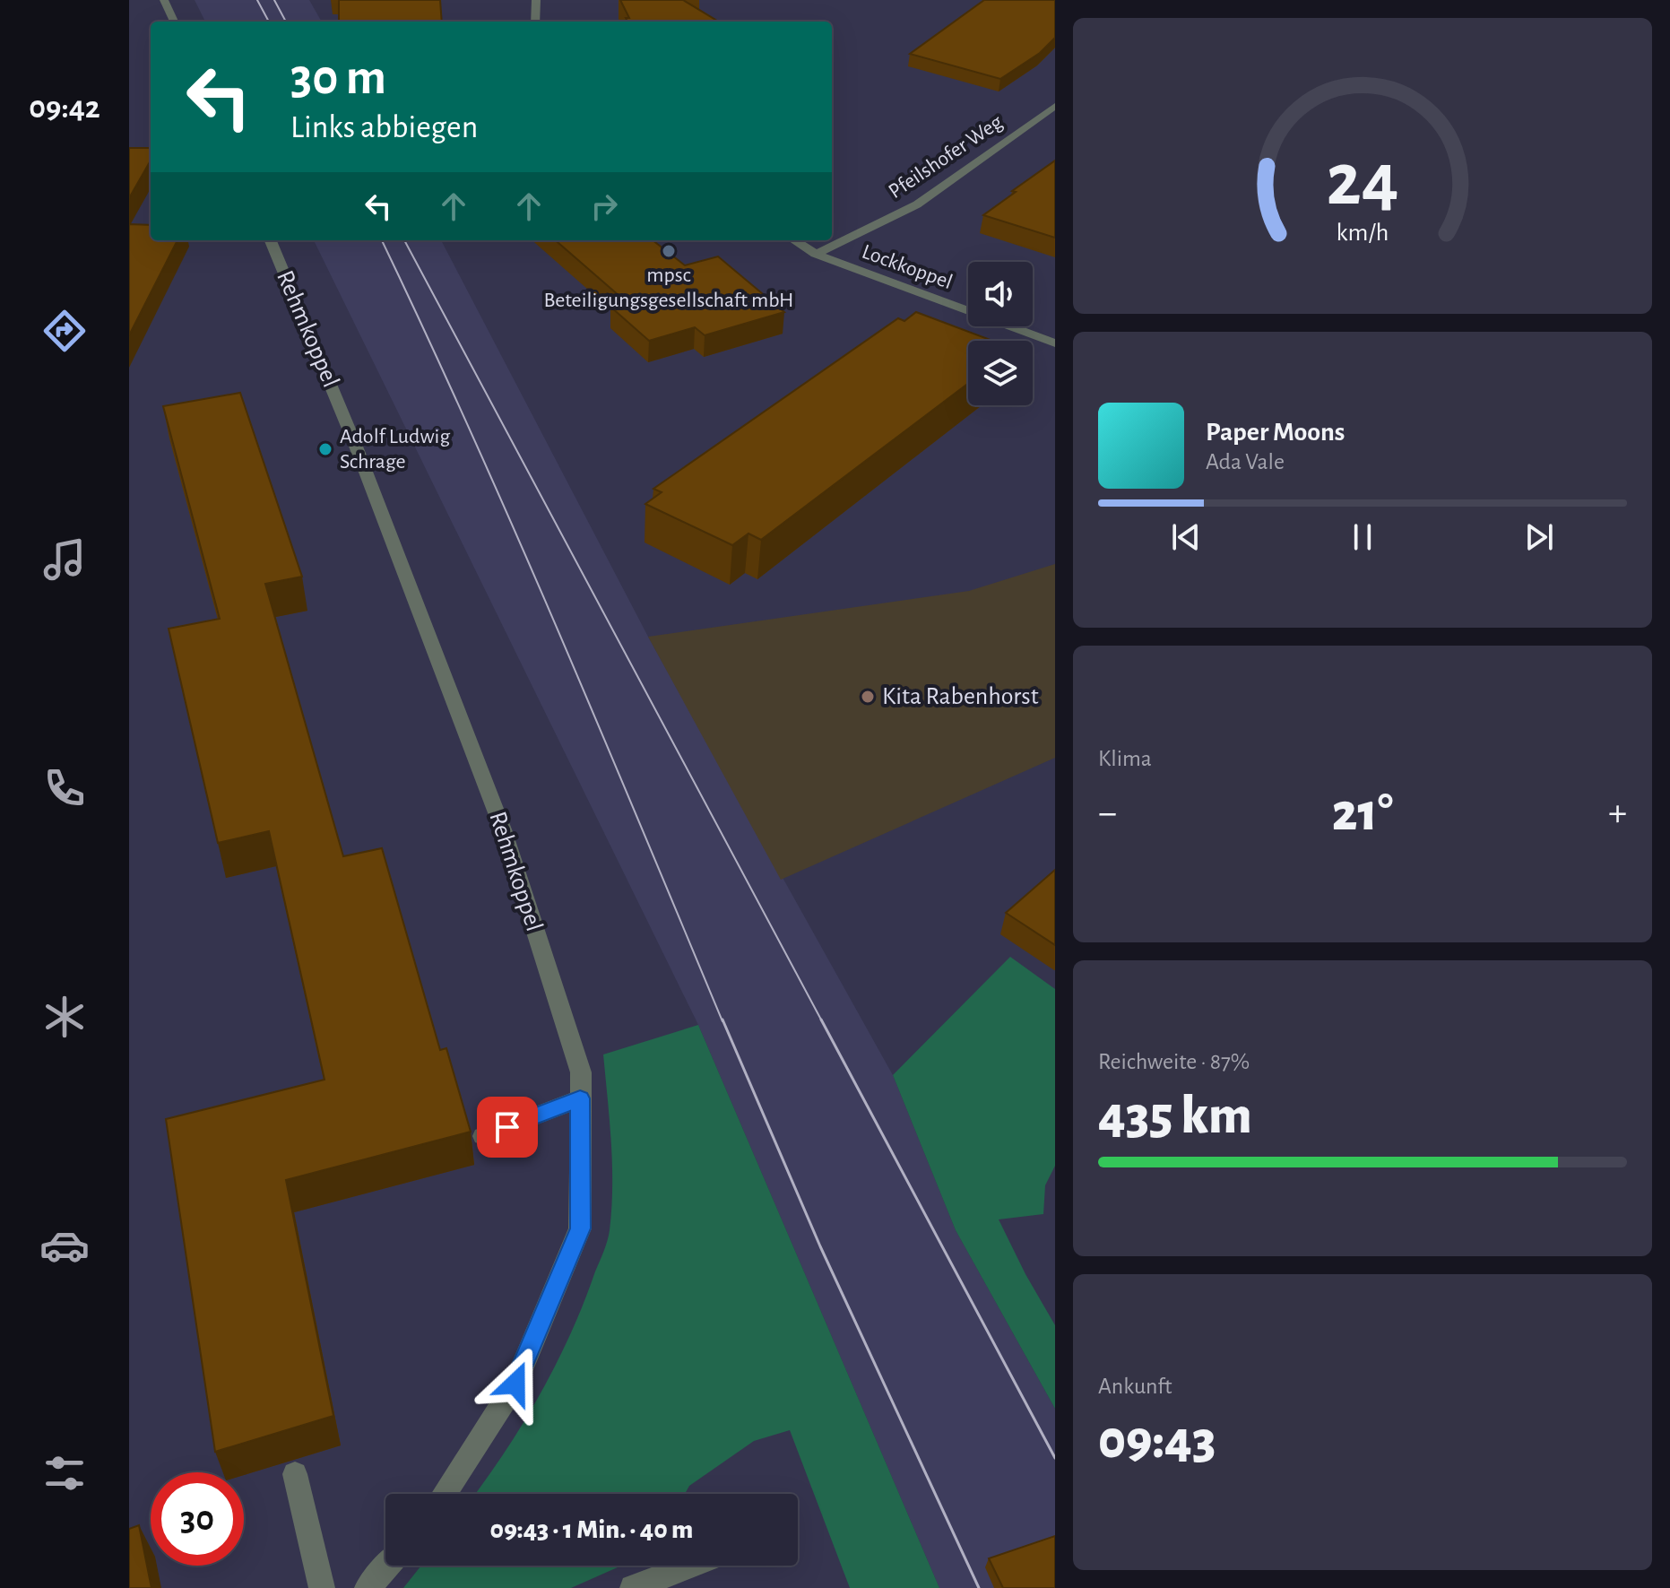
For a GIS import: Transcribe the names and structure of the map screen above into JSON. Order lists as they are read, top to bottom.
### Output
{
  "streets": {
    "street": ["Pfeilshofer Weg", "Lockkoppel", "Rehmkoppel"]
  },
  "crossings": [
    ["Pfeilshofer Weg", "Lockkoppel"]
  ],
  "places": ["mpsc Beteiligungsgesellschaft mbH", "Adolf Ludwig Schrage", "Kita Rabenhorst"],
  "page": {
    "tabs": "09:42",
    "turn": ["30 m", "Links abbiegen"],
    "song": ["Paper Moons", "Ada Vale"],
    "tile": [
      "Klima",
      ["Reichweite · 87%", "435 km"],
      ["Ankunft", "09:43"]
    ],
    "heat": ["−", "21°", "+"],
    "limit": "30",
    "trip": "09:43 · 1 Min. · 40 m",
    "gauge": ["24", "km/h"]
  }
}
